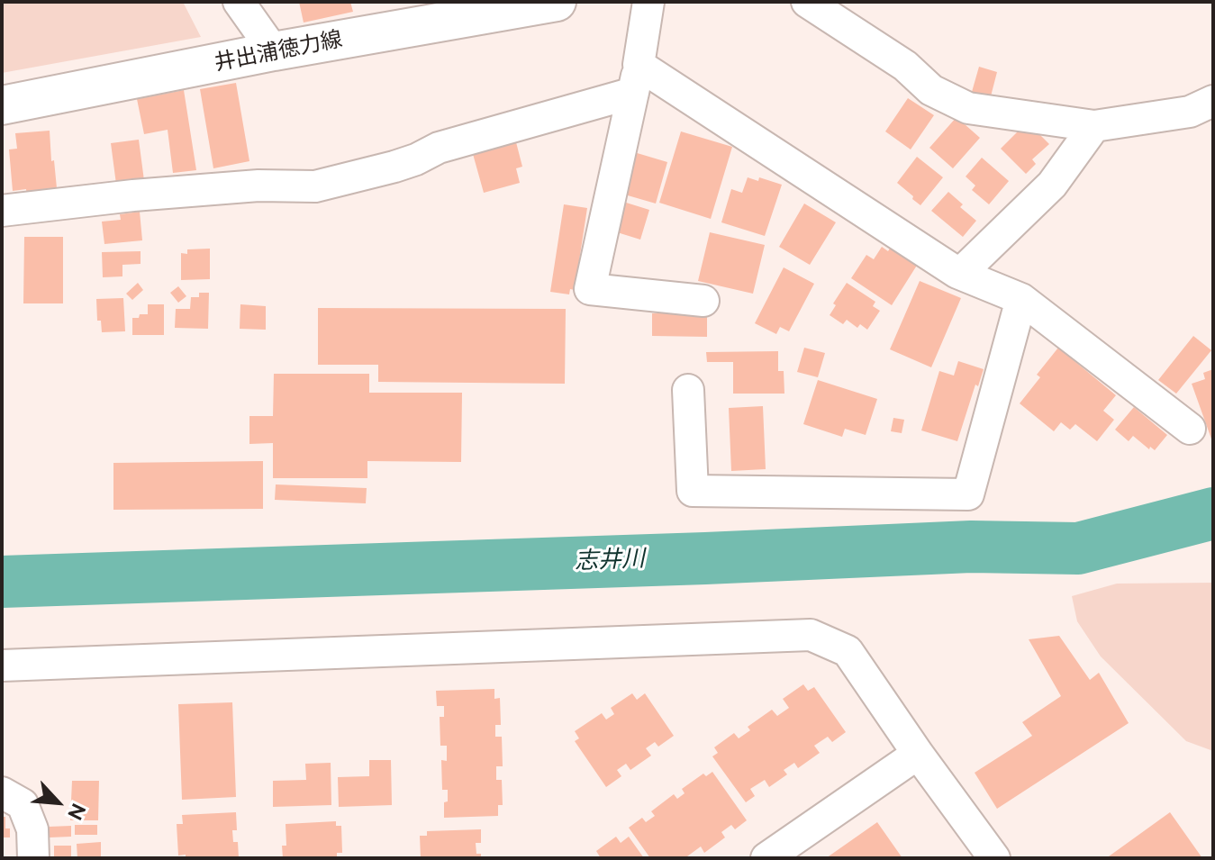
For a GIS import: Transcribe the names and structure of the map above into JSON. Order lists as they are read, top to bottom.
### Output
{
  "streets": {
    "main road": ["井出浦徳力線"]
  },
  "water": ["志井川"],
  "north": "bottom right"
}
